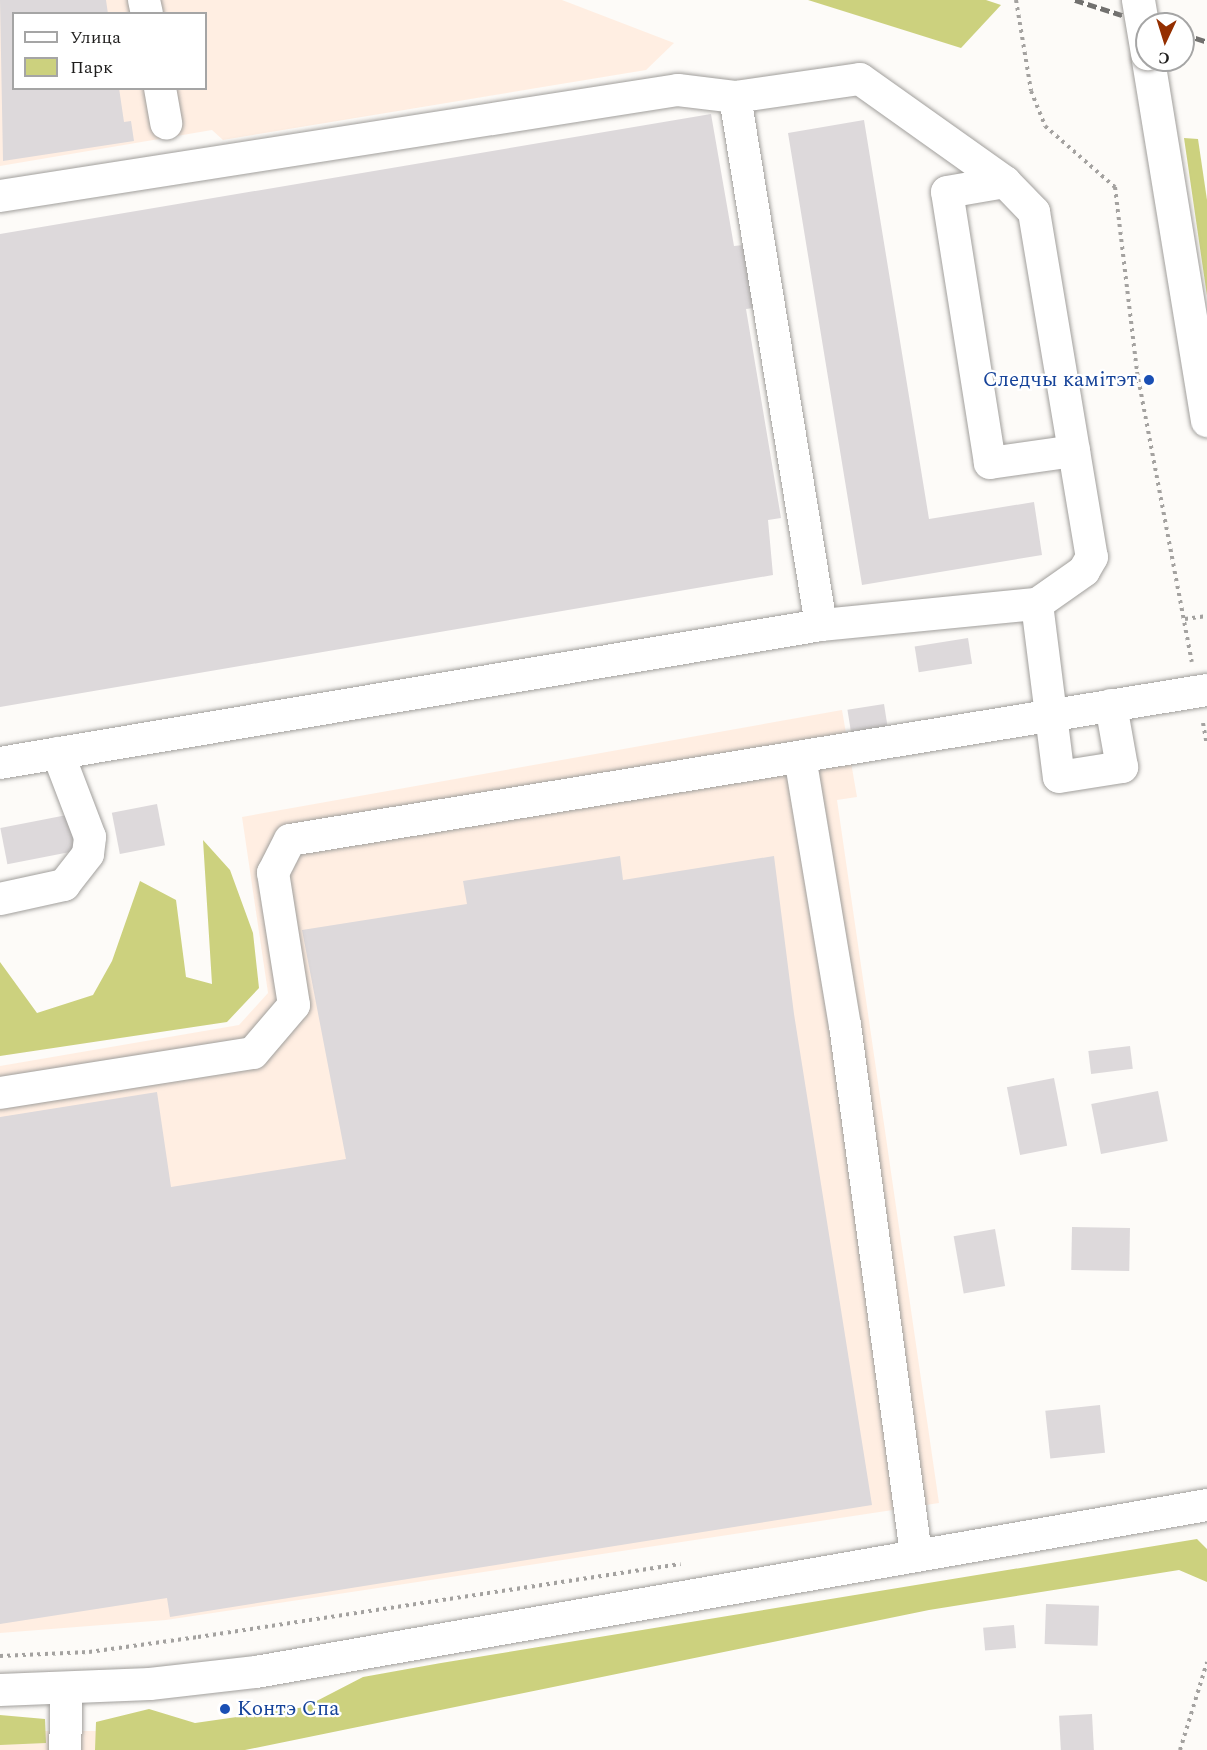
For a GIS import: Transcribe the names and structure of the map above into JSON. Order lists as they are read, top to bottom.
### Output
{
  "places": ["Следчы камітэт", "Контэ Спа"],
  "legend": ["Улица", "Парк"],
  "north": "bottom"
}
